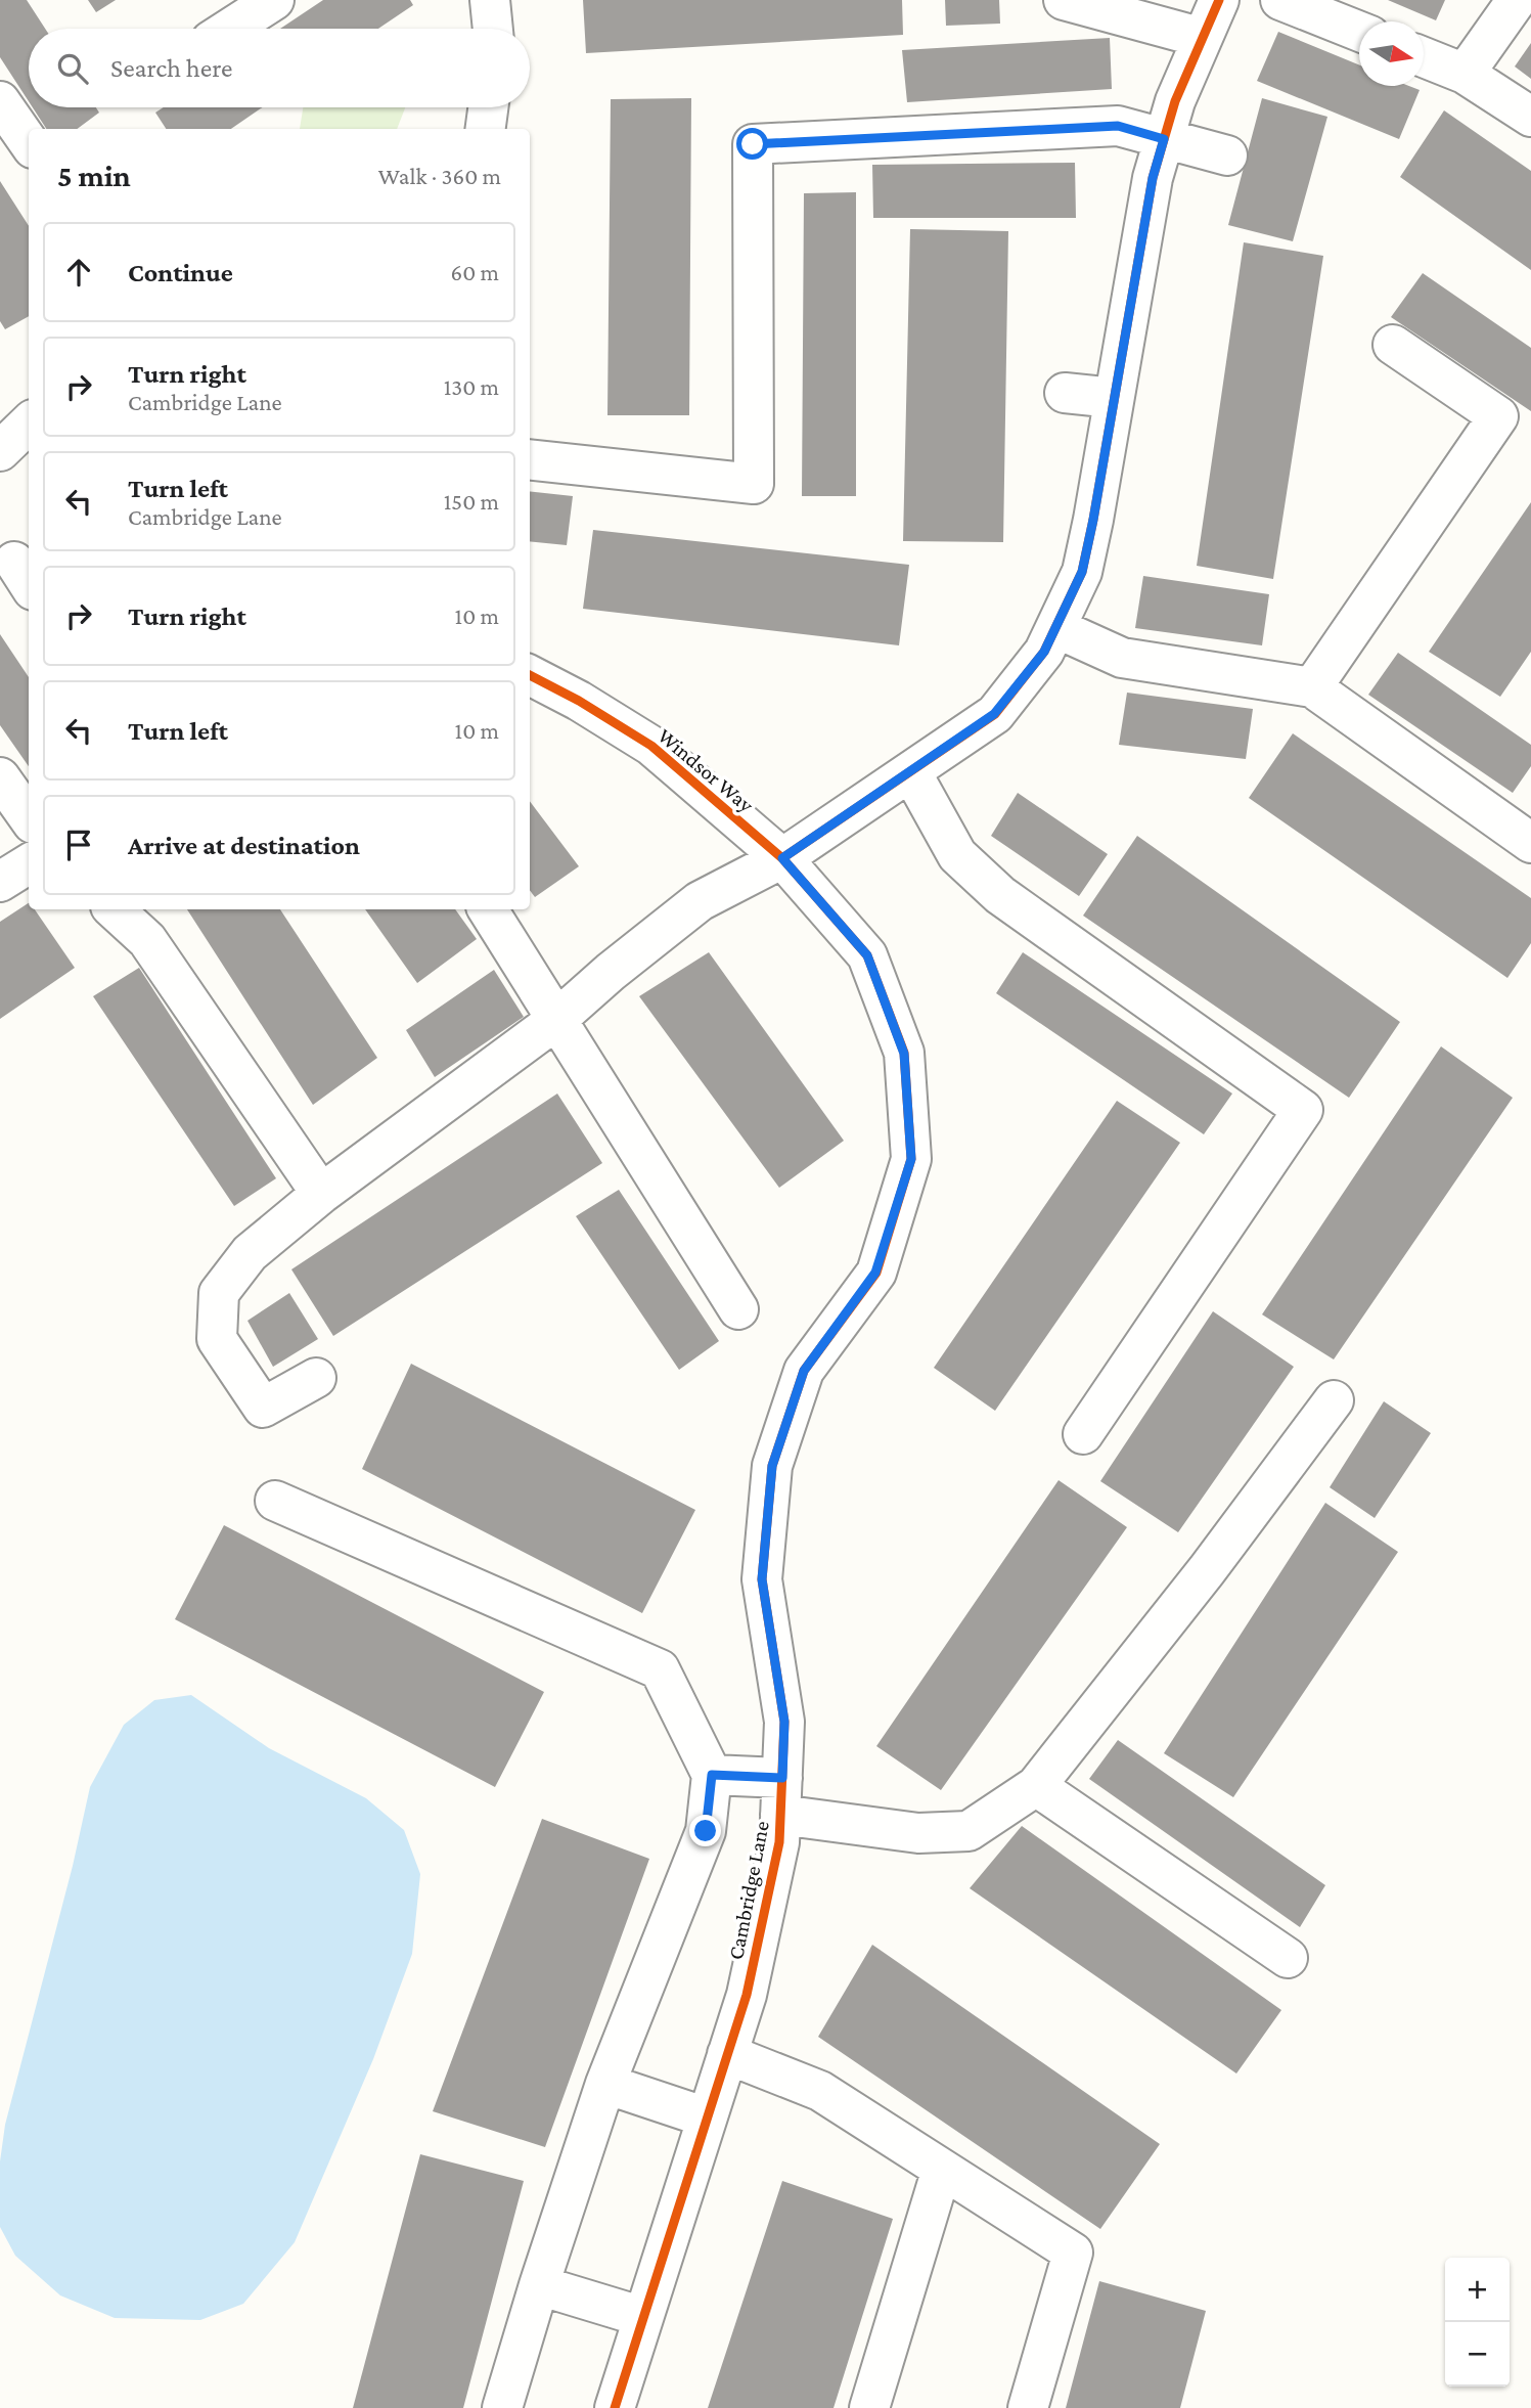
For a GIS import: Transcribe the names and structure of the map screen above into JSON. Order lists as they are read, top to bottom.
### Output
{
  "streets": {
    "street": ["Windsor Way", "Cambridge Lane"]
  },
  "crossings": [
    ["Windsor Way", "Cambridge Lane"]
  ],
  "north": "right",
  "page": {
    "search": "Search here",
    "heading": ["5 min", "Walk · 360 m"],
    "list": [
      ["Continue", "60 m"],
      ["Turn right", "Cambridge Lane", "130 m"],
      ["Turn left", "Cambridge Lane", "150 m"],
      ["Turn right", "10 m"],
      ["Turn left", "10 m"],
      "Arrive at destination"
    ],
    "map_buttons": ["+", "−"]
  }
}
